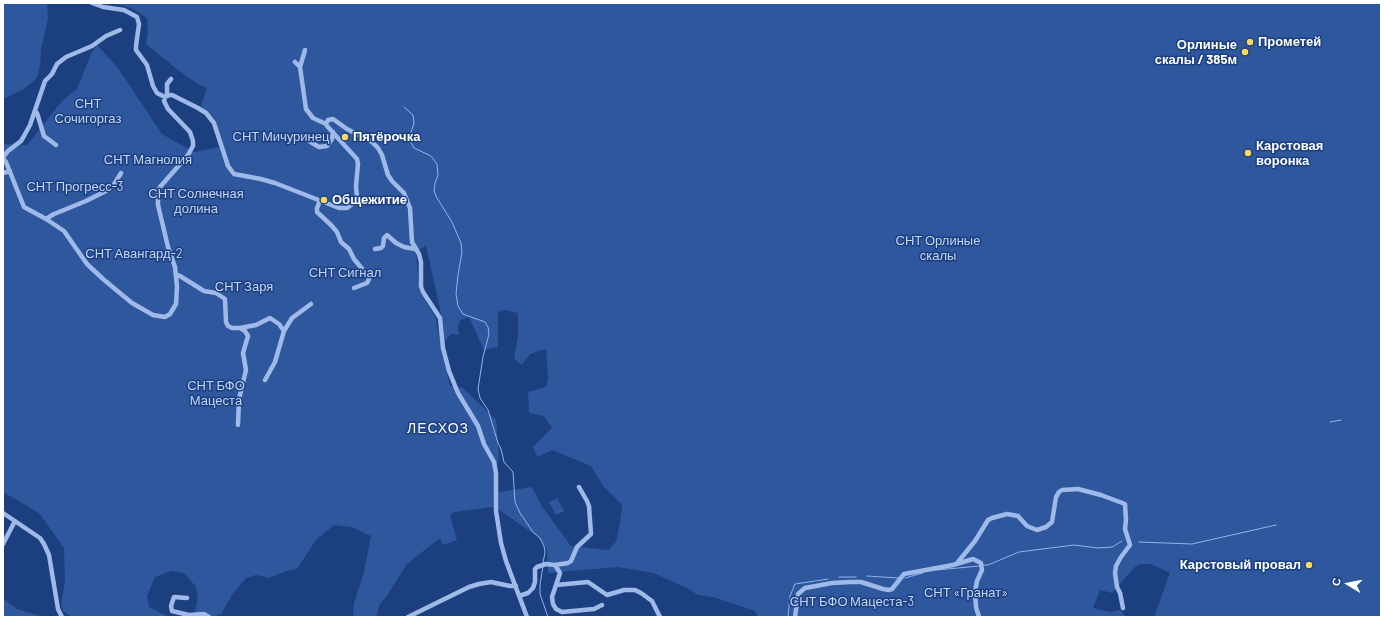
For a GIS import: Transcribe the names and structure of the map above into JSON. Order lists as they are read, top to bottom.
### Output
{
  "districts": ["ЛЕСХОЗ"],
  "parks": [
    "СНТ Сочигоргаз",
    "СНТ Мичуринец",
    "СНТ Магнолия",
    "СНТ Прогресс-3",
    "СНТ Солнечная долина",
    "СНТ Орлиные скалы",
    "СНТ Авангард-2",
    "СНТ Сигнал",
    "СНТ Заря",
    "СНТ БФО Мацеста",
    "СНТ «Гранат»",
    "СНТ БФО Мацеста-3"
  ],
  "places": [
    "Прометей",
    "Орлиные скалы / 385м",
    "Пятёрочка",
    "Карстовая воронка",
    "Общежитие",
    "Карстовый провал"
  ],
  "north": "left"
}
